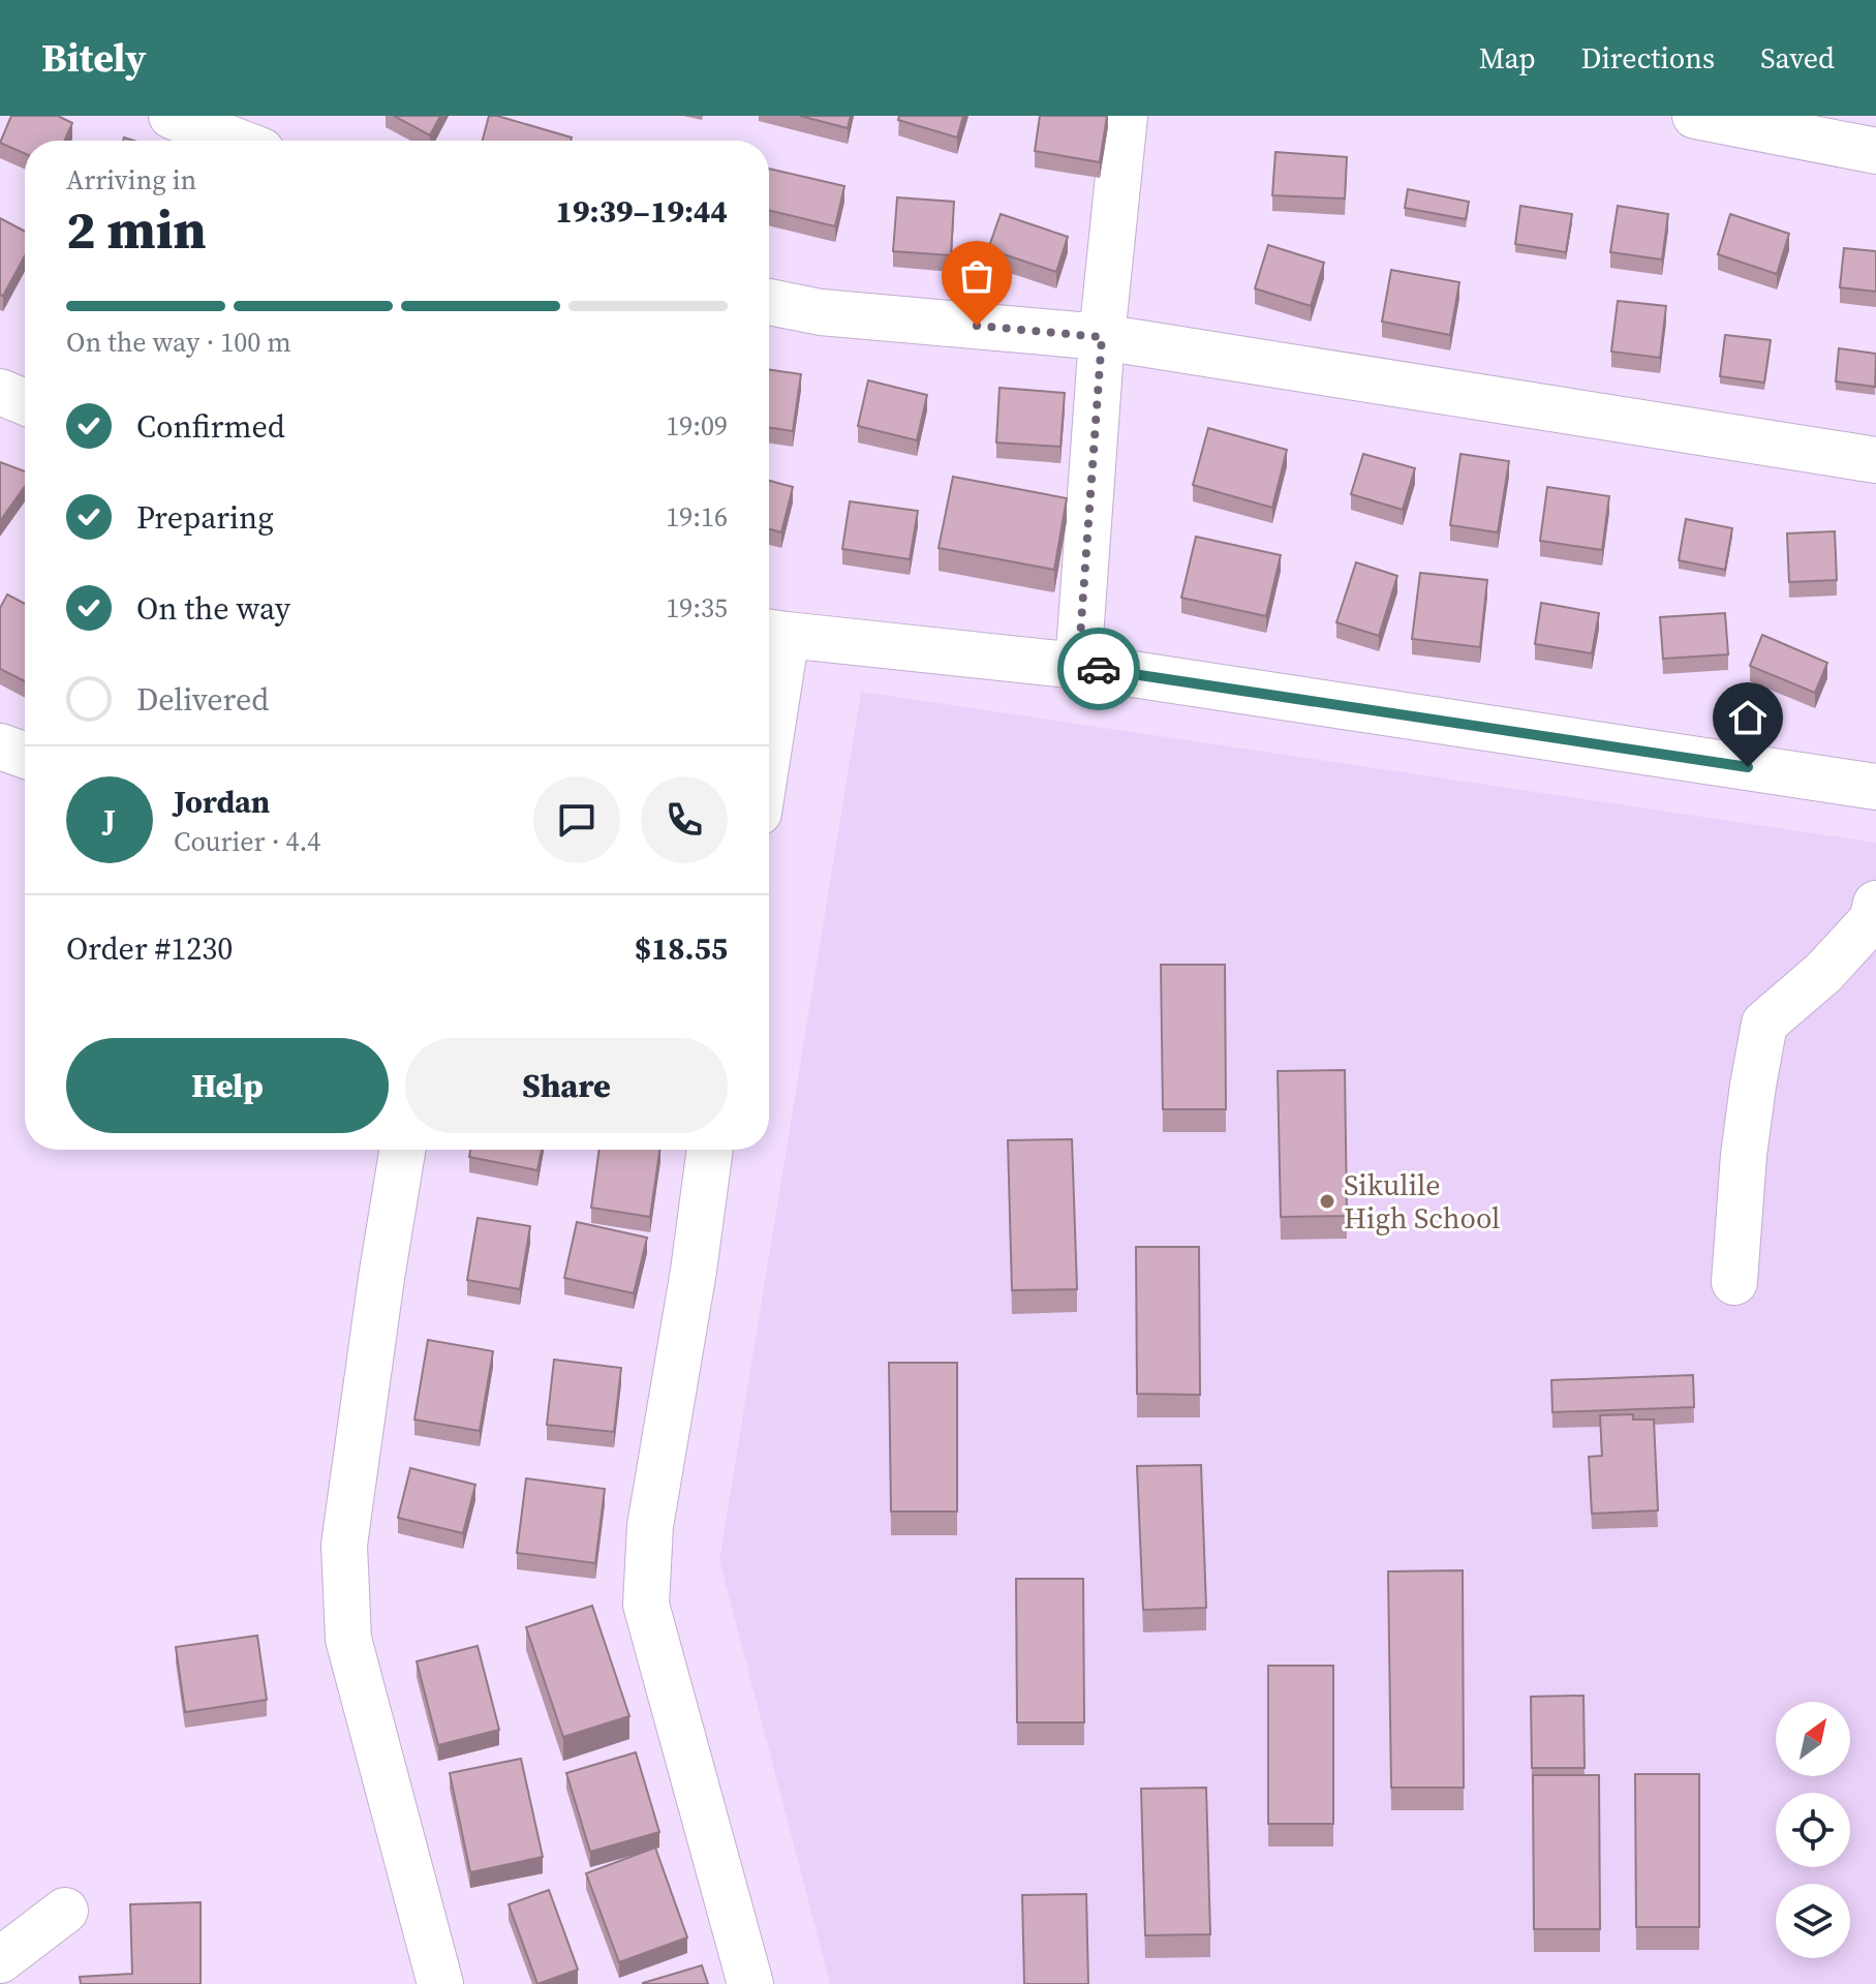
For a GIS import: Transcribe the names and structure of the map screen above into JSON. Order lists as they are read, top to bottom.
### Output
{
  "places": ["Sikulile High School"],
  "north": "top right",
  "page": {
    "header": "Bitely",
    "nav": ["Map", "Directions", "Saved"],
    "heading": ["2 min", "Arriving in", "19:39–19:44"],
    "panel": [
      "Jordan",
      "Courier · 4.4",
      "Order #1230",
      "$18.55"
    ],
    "bar": "On the way · 100 m",
    "list": [
      ["Confirmed", "19:09"],
      ["Preparing", "19:16"],
      ["On the way", "19:35"],
      "Delivered"
    ],
    "round": "J",
    "buttons": ["Help", "Share"]
  }
}
